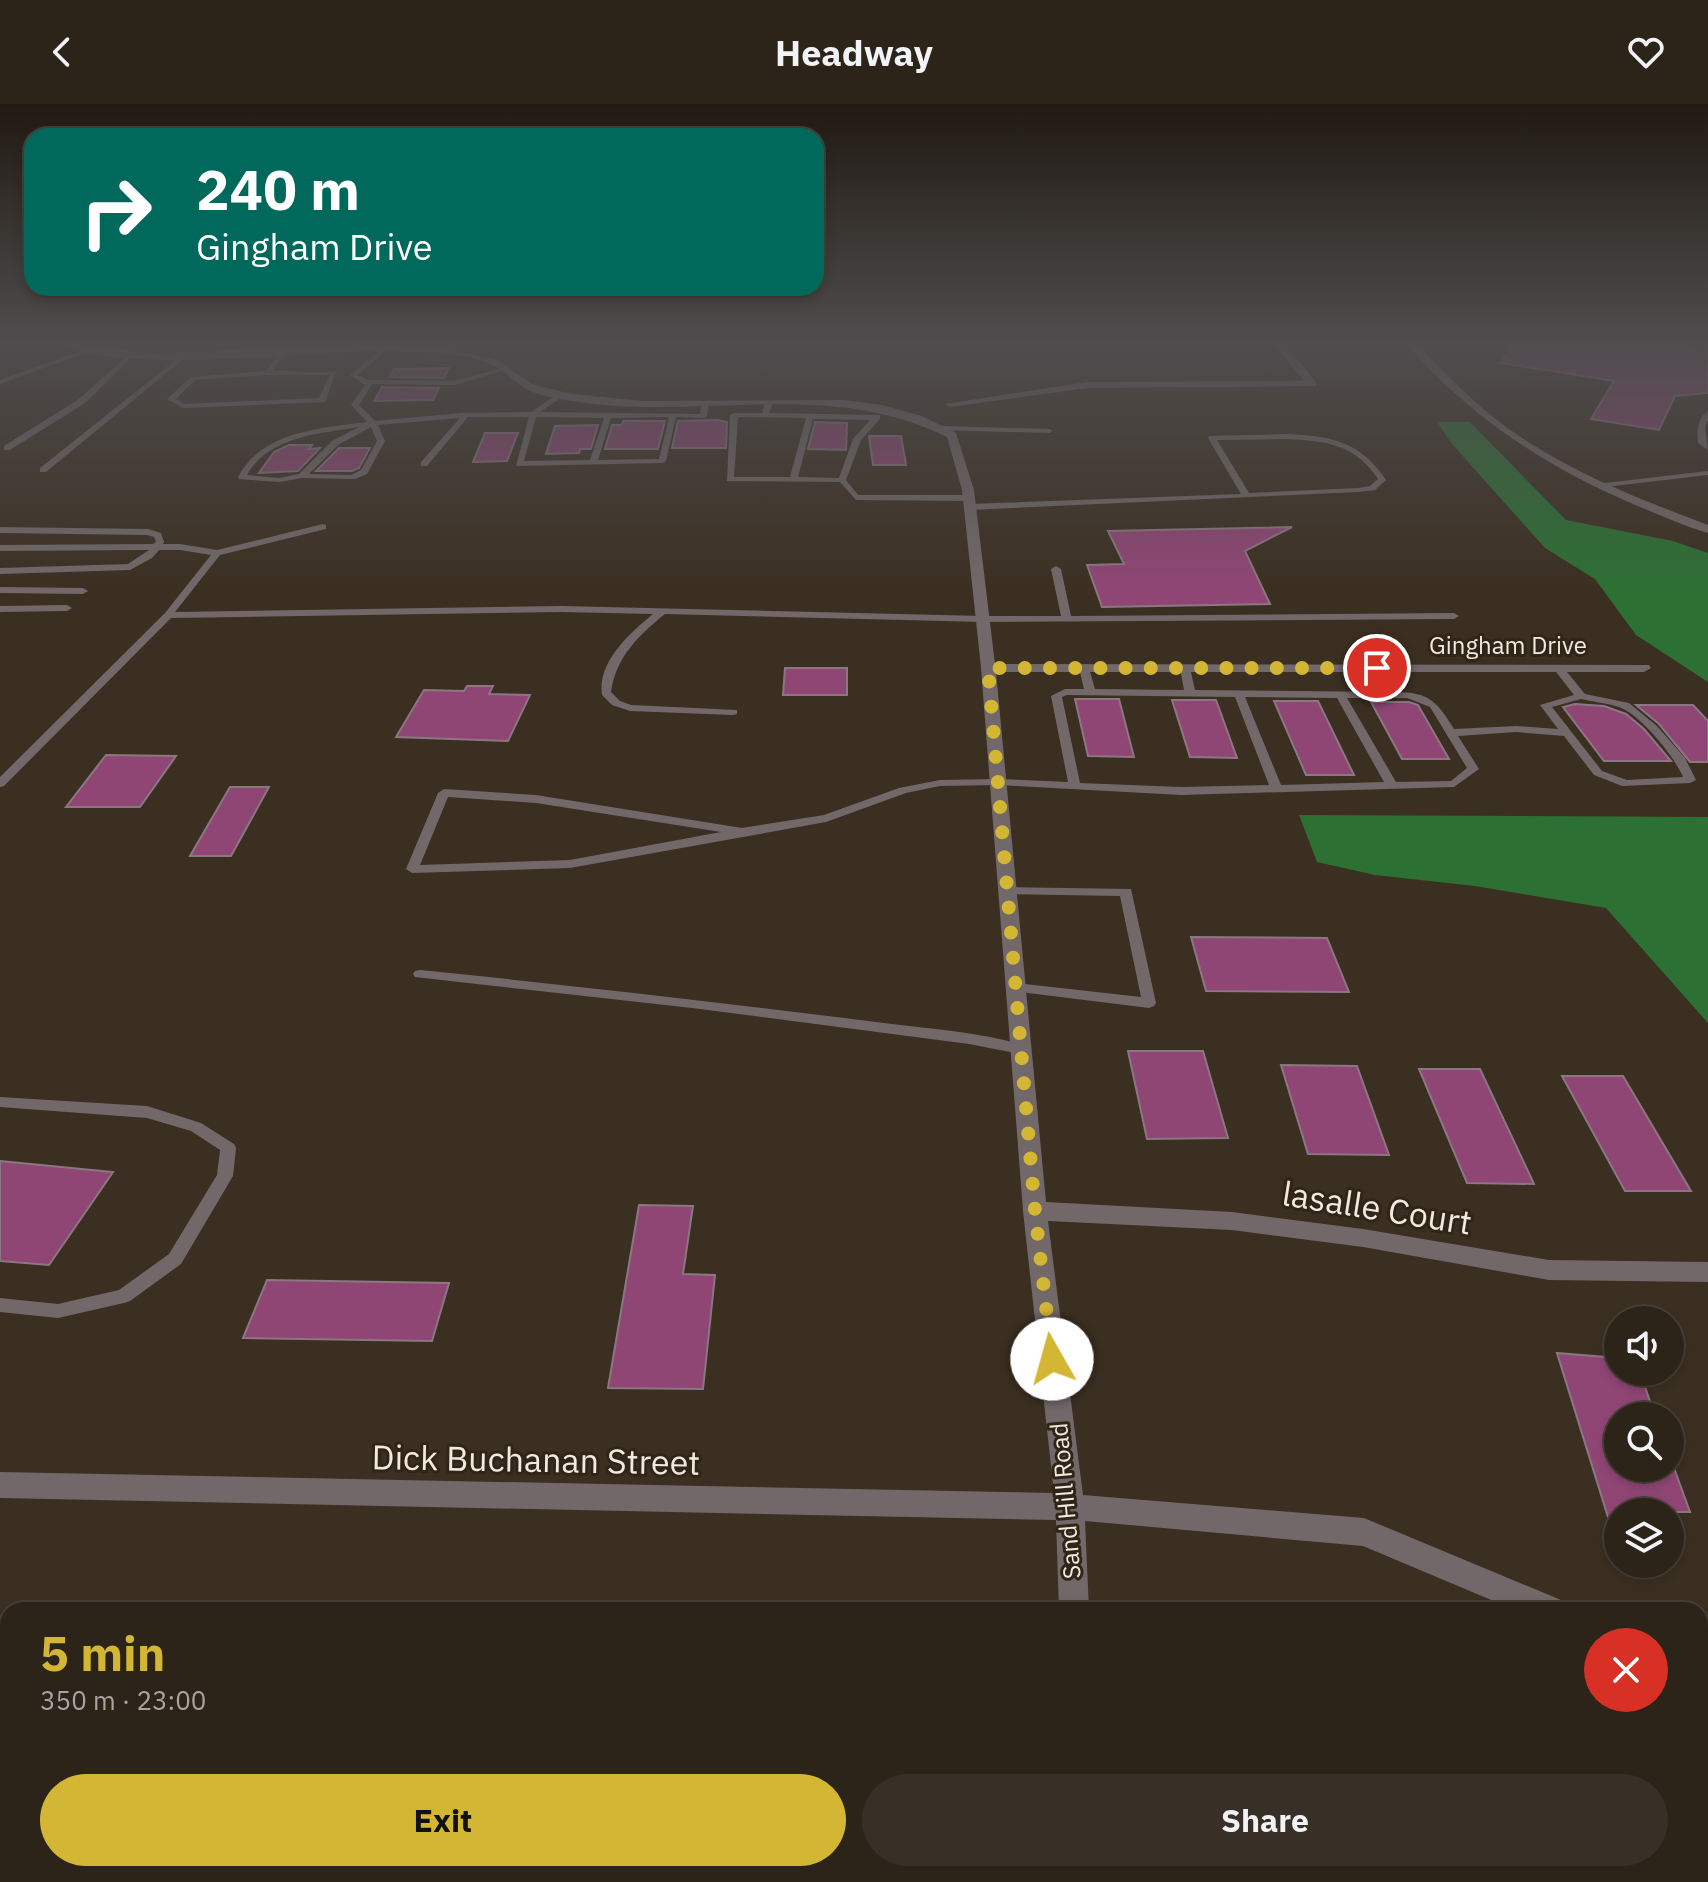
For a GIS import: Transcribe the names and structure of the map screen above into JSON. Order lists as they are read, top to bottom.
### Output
{
  "streets": {
    "street": [
      "Gingham Drive",
      "lasalle Court",
      "Dick Buchanan Street",
      "Sand Hill Road"
    ]
  },
  "crossings": [
    ["Gingham Drive", "Sand Hill Road"],
    ["lasalle Court", "Sand Hill Road"],
    ["Dick Buchanan Street", "Sand Hill Road"]
  ],
  "page": {
    "header": "Headway",
    "turn": ["240 m", "Gingham Drive"],
    "heading": ["5 min", "350 m · 23:00"],
    "buttons": ["Exit", "Share"]
  }
}
